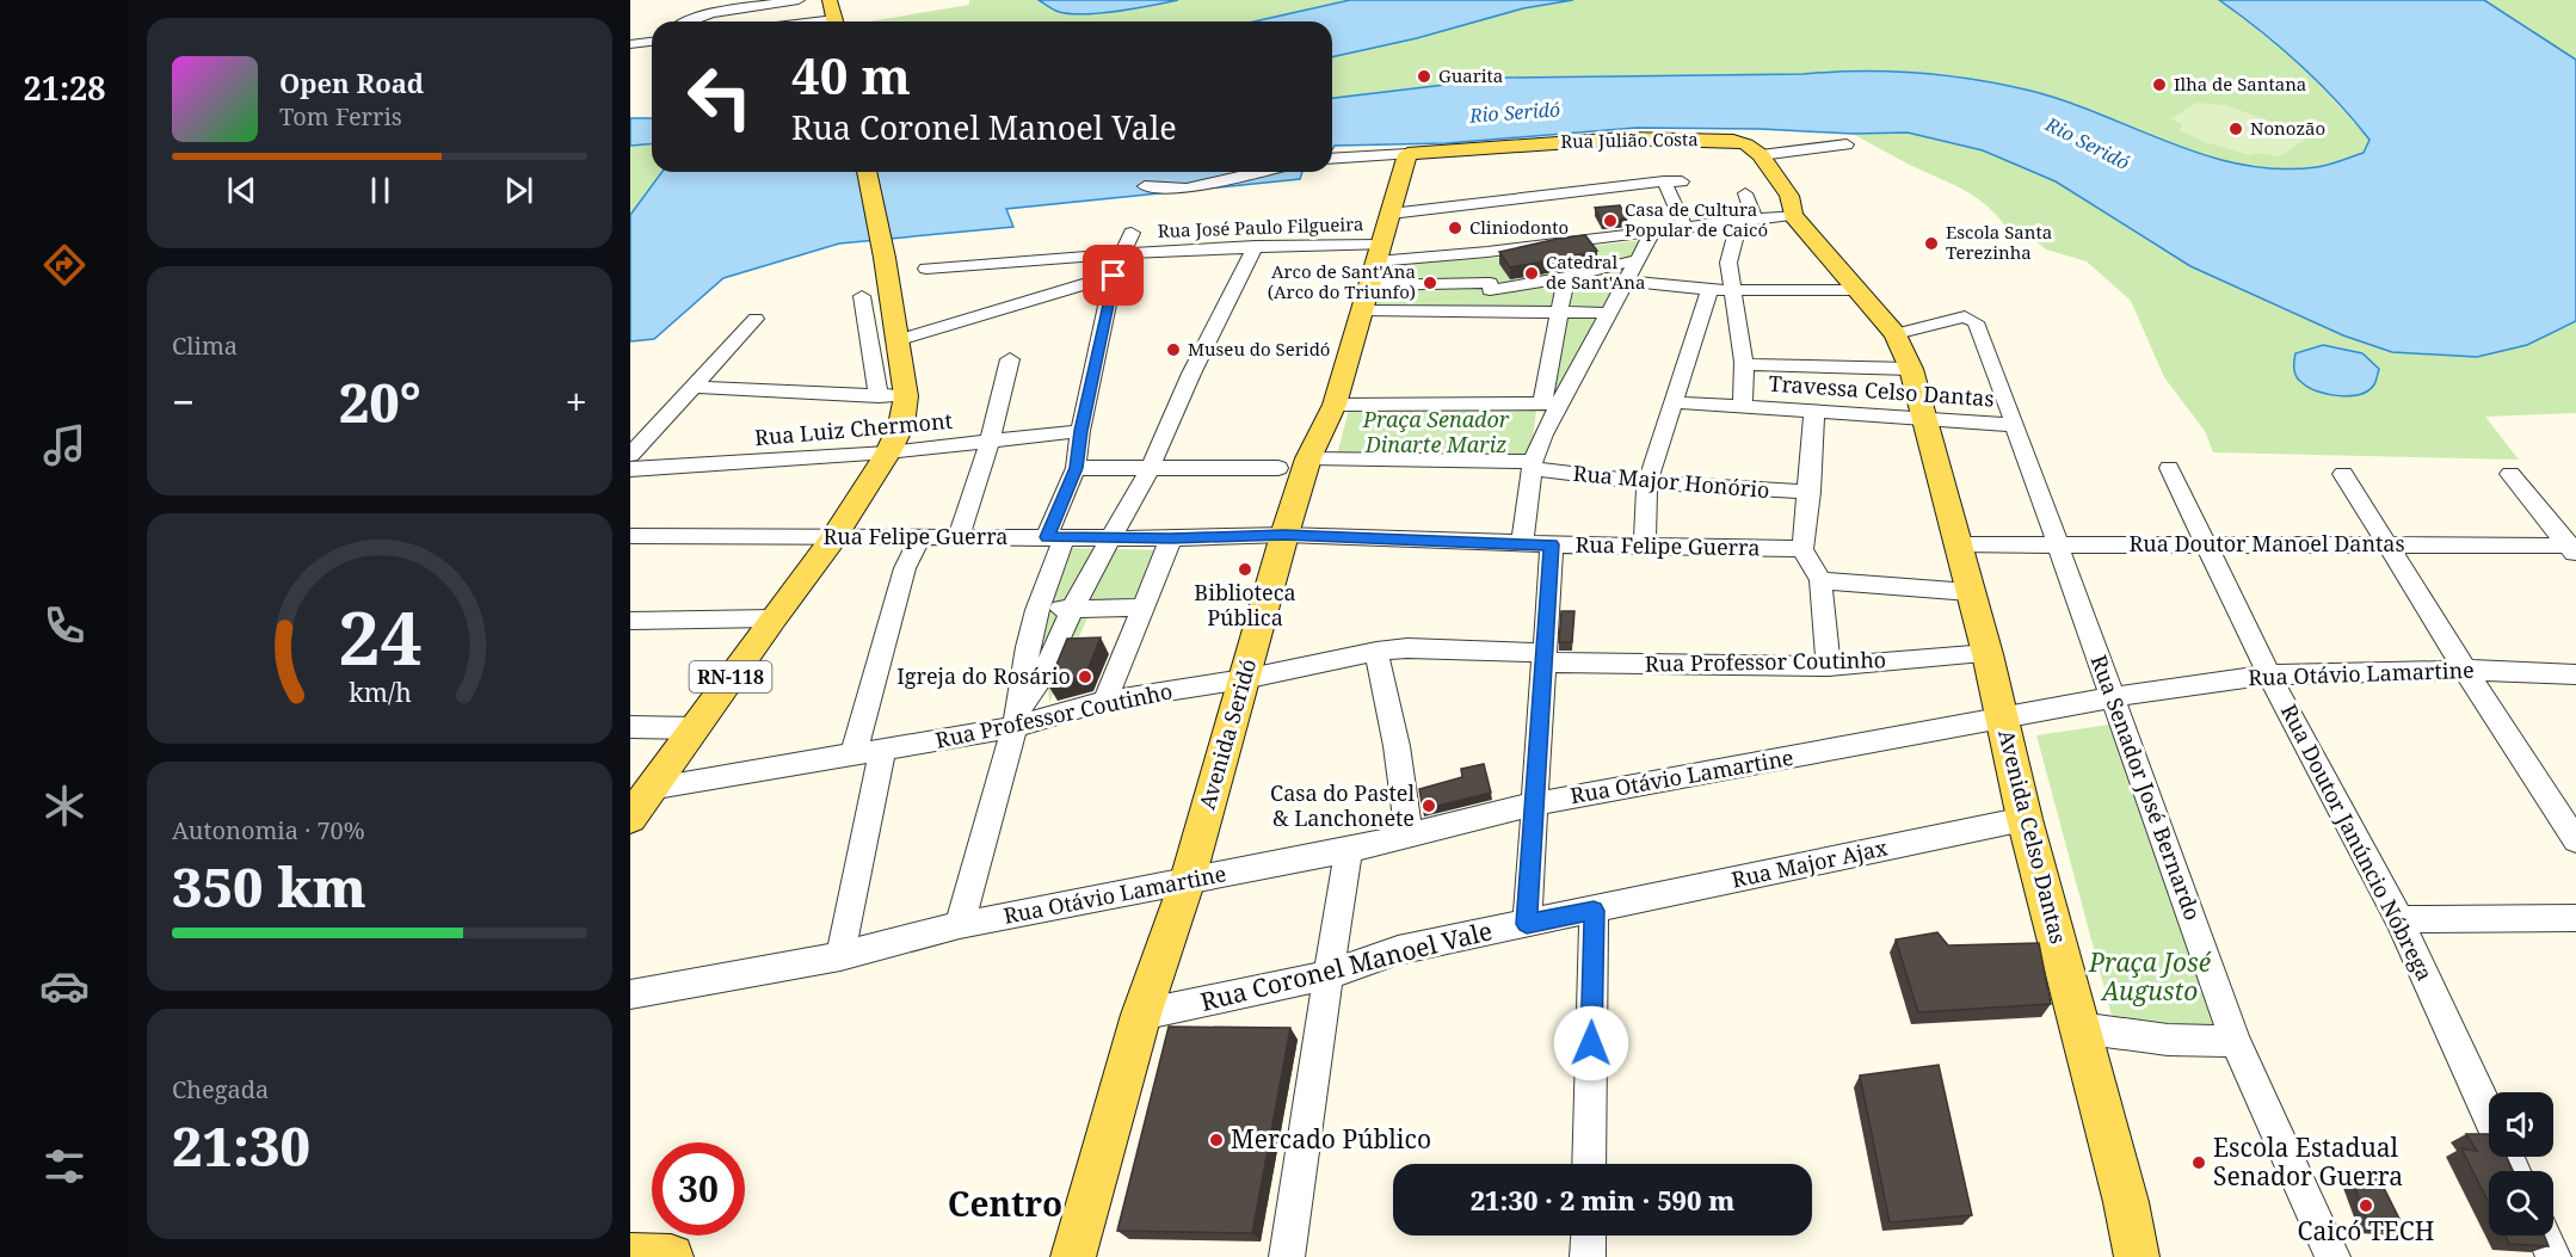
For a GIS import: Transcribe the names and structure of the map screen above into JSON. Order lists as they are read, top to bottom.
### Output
{
  "streets": {
    "main road": [
      "Rua Julião Costa",
      "RN-118",
      "Avenida Seridó",
      "Avenida Celso Dantas"
    ],
    "street": [
      "Rua José Paulo Filgueira",
      "Travessa Celso Dantas",
      "Rua Luiz Chermont",
      "Rua Major Honório",
      "Rua Felipe Guerra",
      "Rua Doutor Manoel Dantas",
      "Rua Professor Coutinho",
      "Rua Otávio Lamartine",
      "Rua Senador José Bernardo",
      "Rua Doutor Janúncio Nóbrega",
      "Rua Major Ajax",
      "Rua Coronel Manoel Vale"
    ]
  },
  "crossings": [
    ["Rua Julião Costa", "Avenida Seridó"],
    ["Rua Julião Costa", "Avenida Celso Dantas"],
    ["Rua José Paulo Filgueira", "Avenida Seridó"],
    ["Travessa Celso Dantas", "Rua Senador José Bernardo"],
    ["Travessa Celso Dantas", "Avenida Celso Dantas"],
    ["Rua Luiz Chermont", "RN-118"],
    ["Rua Major Honório", "Avenida Seridó"],
    ["Rua Felipe Guerra", "RN-118"],
    ["Rua Felipe Guerra", "Avenida Seridó"],
    ["Rua Doutor Manoel Dantas", "Rua Senador José Bernardo"],
    ["Rua Doutor Manoel Dantas", "Avenida Celso Dantas"],
    ["Rua Doutor Manoel Dantas", "Rua Doutor Janúncio Nóbrega"],
    ["Rua Professor Coutinho", "RN-118"],
    ["Rua Professor Coutinho", "Avenida Seridó"],
    ["Rua Professor Coutinho", "Avenida Celso Dantas"],
    ["Rua Otávio Lamartine", "Avenida Seridó"],
    ["Rua Otávio Lamartine", "Rua Senador José Bernardo"],
    ["Rua Otávio Lamartine", "Avenida Celso Dantas"],
    ["Rua Otávio Lamartine", "Rua Doutor Janúncio Nóbrega"],
    ["Avenida Seridó", "Rua Coronel Manoel Vale"],
    ["Rua Senador José Bernardo", "Avenida Celso Dantas"],
    ["Avenida Celso Dantas", "Rua Major Ajax"],
    ["Rua Major Ajax", "Rua Coronel Manoel Vale"]
  ],
  "districts": ["Centro"],
  "water": ["Rio Seridó"],
  "parks": ["Praça Senador Dinarte Mariz", "Praça José Augusto"],
  "places": [
    "Guarita",
    "Ilha de Santana",
    "Nonozão",
    "Casa de Cultura Popular de Caicó",
    "Cliniodonto",
    "Escola Santa Terezinha",
    "Catedral de Sant'Ana",
    "Arco de Sant'Ana (Arco do Triunfo)",
    "Museu do Seridó",
    "Biblioteca Pública",
    "Igreja do Rosário",
    "Casa do Pastel & Lanchonete",
    "Mercado Público",
    "Escola Estadual Senador Guerra",
    "Caicó TECH"
  ],
  "page": {
    "tabs": "21:28",
    "turn": ["40 m", "Rua Coronel Manoel Vale"],
    "song": ["Open Road", "Tom Ferris"],
    "tile": [
      "Clima",
      ["Autonomia · 70%", "350 km"],
      ["Chegada", "21:30"]
    ],
    "heat": ["−", "20°", "+"],
    "limit": "30",
    "trip": "21:30 · 2 min · 590 m",
    "gauge": ["24", "km/h"]
  }
}
